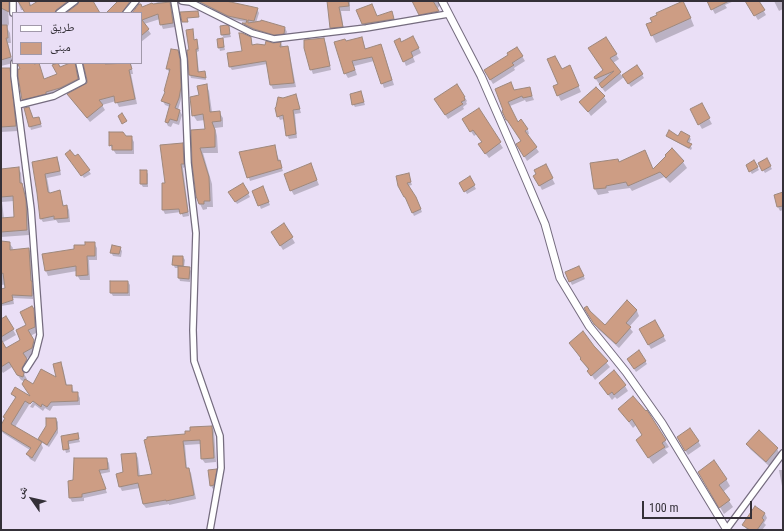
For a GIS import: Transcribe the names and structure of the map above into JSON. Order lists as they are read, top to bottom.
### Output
{
  "legend": ["طريق", "مبنى"],
  "scale_bar": "100 m",
  "north": "top left"
}
